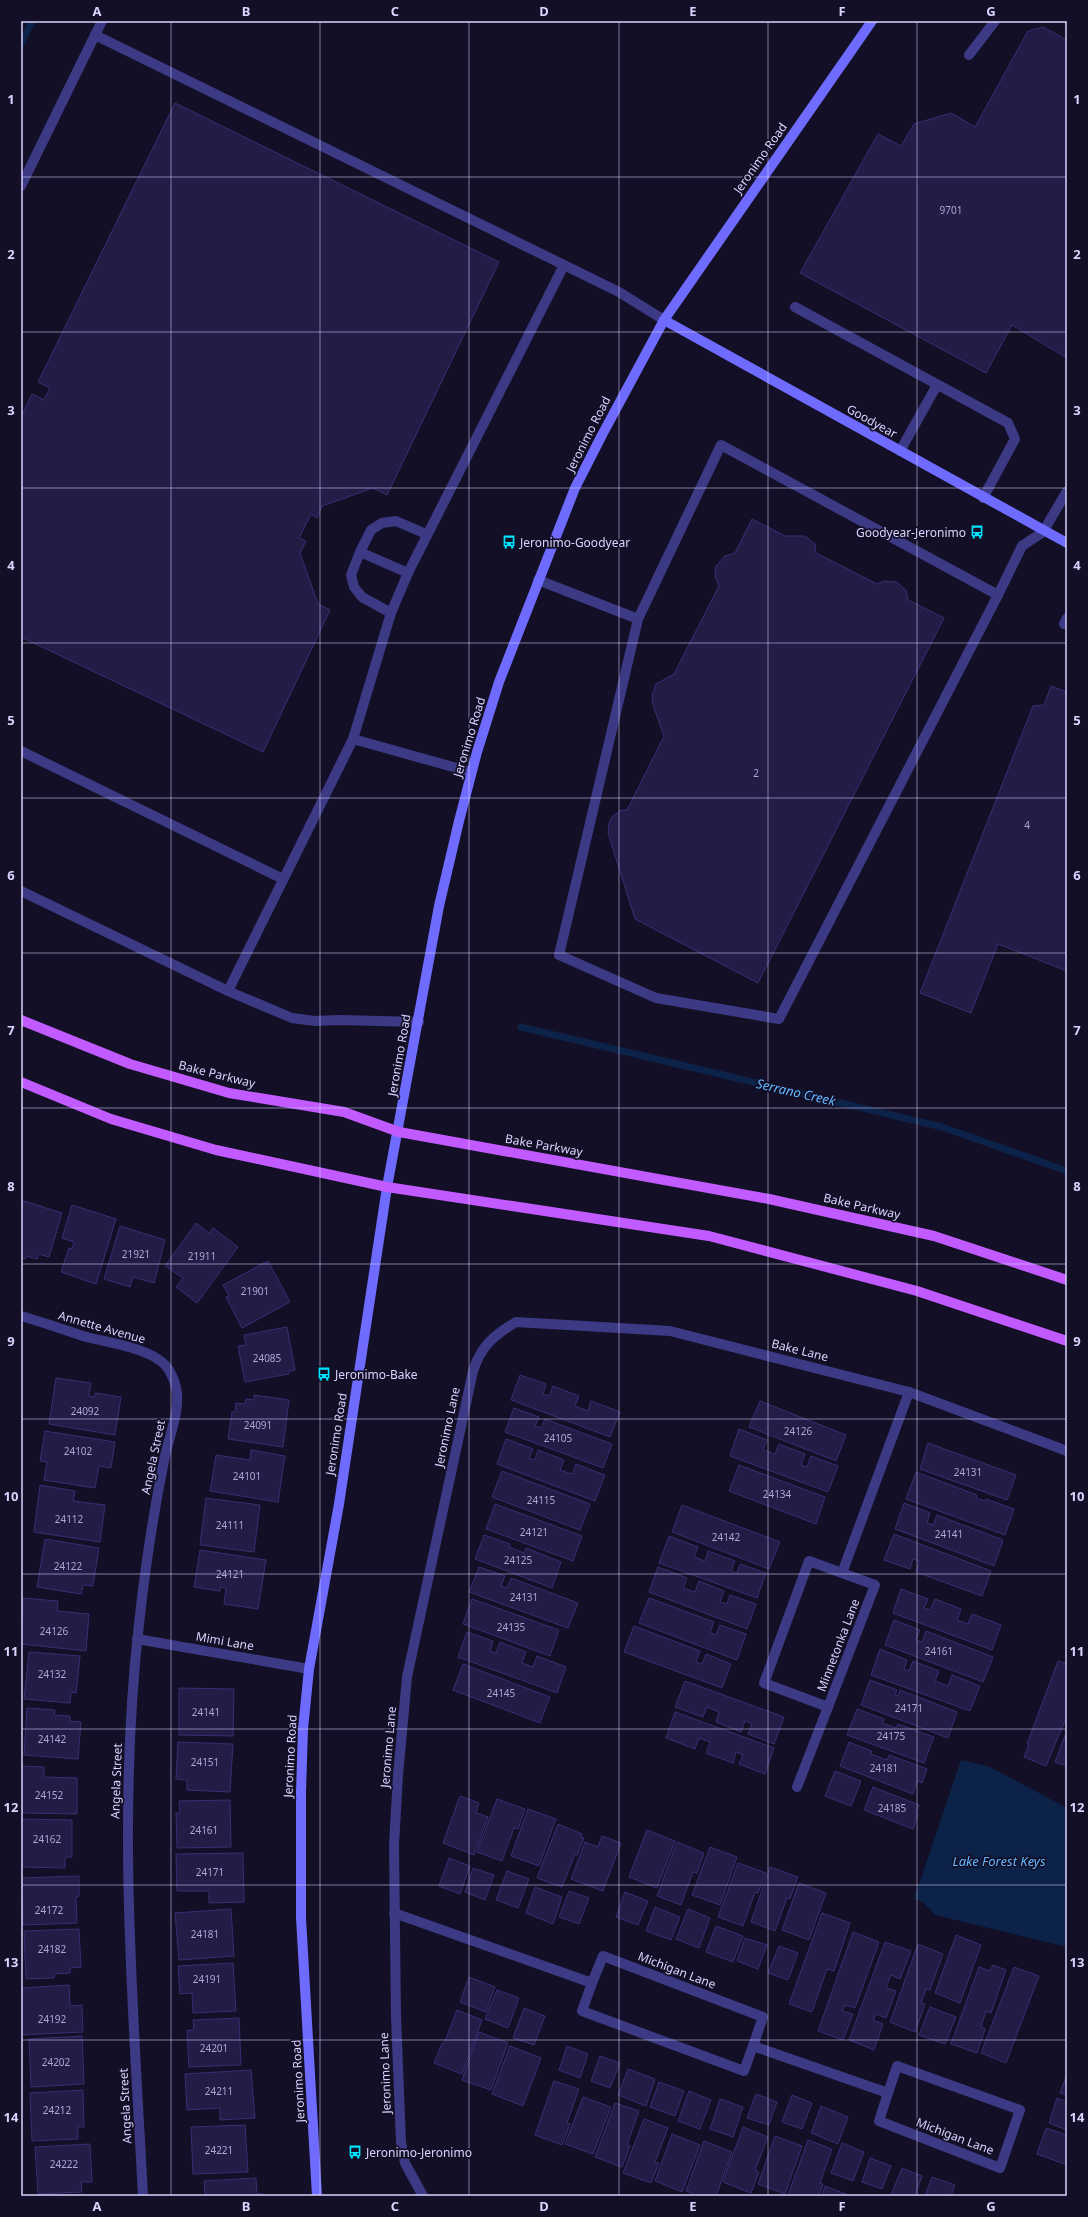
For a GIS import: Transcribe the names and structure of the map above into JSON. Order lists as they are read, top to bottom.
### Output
{
  "streets": {
    "main road": ["Jeronimo Road", "Goodyear", "Bake Parkway"],
    "street": [
      "Annette Avenue",
      "Bake Lane",
      "Jeronimo Lane",
      "Angela Street",
      "Mimi Lane",
      "Minnetonka Lane",
      "Michigan Lane"
    ]
  },
  "crossings": [
    ["Jeronimo Road", "Goodyear"],
    ["Jeronimo Road", "Bake Parkway"],
    ["Jeronimo Road", "Mimi Lane"],
    ["Annette Avenue", "Angela Street"],
    ["Bake Lane", "Jeronimo Lane"],
    ["Angela Street", "Mimi Lane"]
  ],
  "water": ["Serrano Creek", "Lake Forest Keys"],
  "places": {
    "bus stop": [
      "Goodyear-Jeronimo",
      "Jeronimo-Goodyear",
      "Jeronimo-Bake",
      "Jeronimo-Jeronimo"
    ]
  },
  "house_numbers": [
    "9701",
    "2",
    "4",
    "21921",
    "21911",
    "21901",
    "24085",
    "24092",
    "24091",
    "24126",
    "24105",
    "24102",
    "24131",
    "24101",
    "24134",
    "24115",
    "24112",
    "24111",
    "24121",
    "24141",
    "24142",
    "24125",
    "24122",
    "24121",
    "24131",
    "24135",
    "24126",
    "24161",
    "24132",
    "24145",
    "24171",
    "24141",
    "24175",
    "24142",
    "24151",
    "24181",
    "24152",
    "24185",
    "24161",
    "24162",
    "24171",
    "24172",
    "24181",
    "24182",
    "24191",
    "24192",
    "24201",
    "24202",
    "24211",
    "24212",
    "24221",
    "24222"
  ],
  "grid": {
    "columns": [
      "A",
      "B",
      "C",
      "D",
      "E",
      "F",
      "G"
    ],
    "rows": [
      "1",
      "2",
      "3",
      "4",
      "5",
      "6",
      "7",
      "8",
      "9",
      "10",
      "11",
      "12",
      "13",
      "14"
    ]
  }
}
